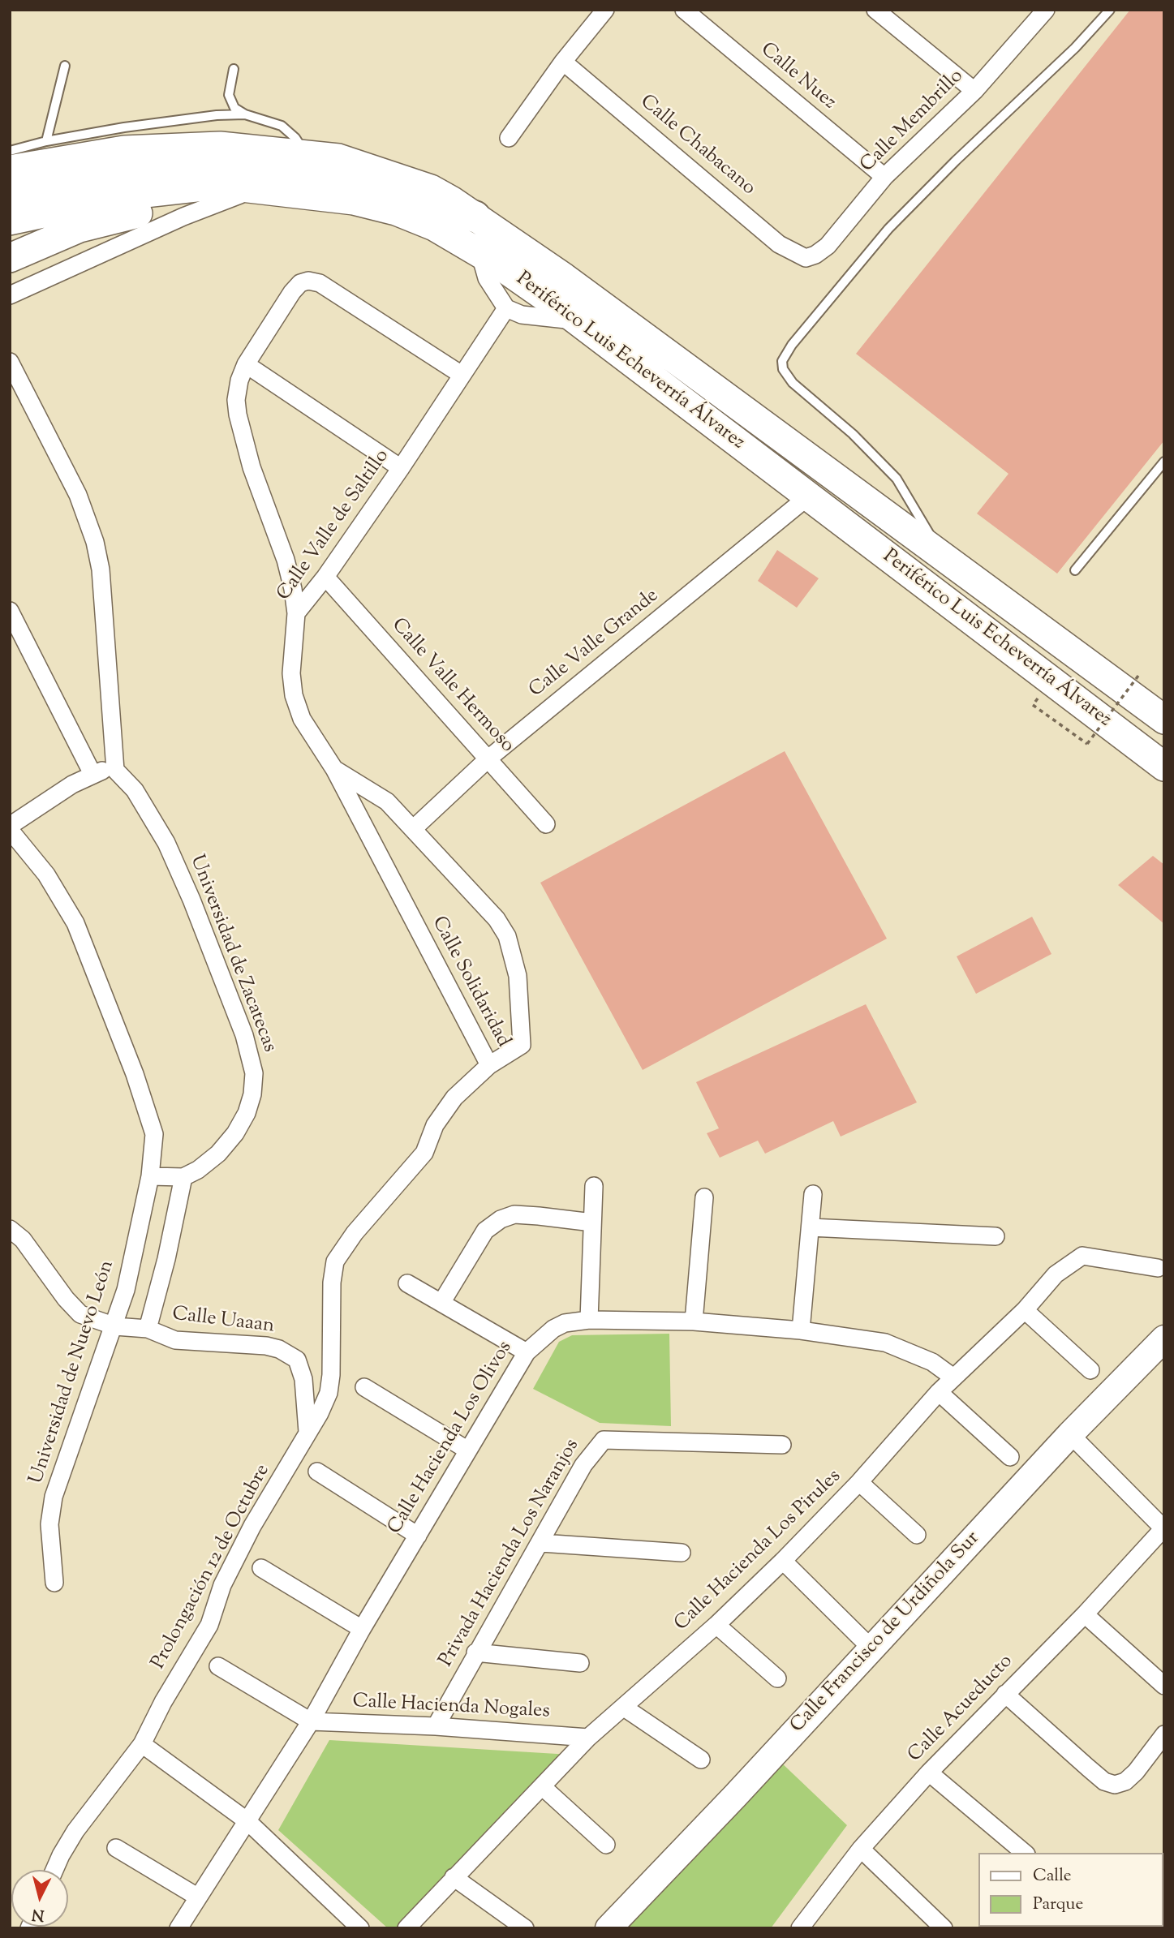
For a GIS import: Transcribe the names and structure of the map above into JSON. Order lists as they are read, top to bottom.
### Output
{
  "streets": {
    "main road": ["Periférico Luis Echeverría Álvarez"],
    "street": [
      "Calle Nuez",
      "Calle Membrillo",
      "Calle Chabacano",
      "Calle Valle de Saltillo",
      "Calle Valle Grande",
      "Calle Valle Hermoso",
      "Universidad de Zacatecas",
      "Calle Solidaridad",
      "Calle Uaaan",
      "Universidad de Nuevo León",
      "Calle Hacienda Los Olivos",
      "Calle Hacienda Los Pirules",
      "Privada Hacienda Los Naranjos",
      "Prolongación 12 de Octubre",
      "Calle Francisco de Urdiñola Sur",
      "Calle Hacienda Nogales",
      "Calle Acueducto"
    ]
  },
  "crossings": [
    ["Calle Nuez", "Calle Membrillo"],
    ["Calle Membrillo", "Calle Chabacano"],
    ["Periférico Luis Echeverría Álvarez", "Calle Valle Grande"],
    ["Calle Valle de Saltillo", "Calle Valle Grande"],
    ["Calle Valle de Saltillo", "Calle Valle Hermoso"],
    ["Calle Valle de Saltillo", "Calle Solidaridad"],
    ["Calle Valle Grande", "Calle Valle Hermoso"],
    ["Calle Solidaridad", "Prolongación 12 de Octubre"],
    ["Calle Uaaan", "Universidad de Nuevo León"],
    ["Calle Uaaan", "Prolongación 12 de Octubre"],
    ["Calle Hacienda Los Olivos", "Calle Hacienda Los Pirules"],
    ["Calle Hacienda Los Olivos", "Calle Hacienda Nogales"],
    ["Calle Hacienda Los Pirules", "Calle Hacienda Nogales"],
    ["Privada Hacienda Los Naranjos", "Calle Hacienda Nogales"]
  ],
  "legend": ["Calle", "Parque"],
  "north": "bottom"
}
